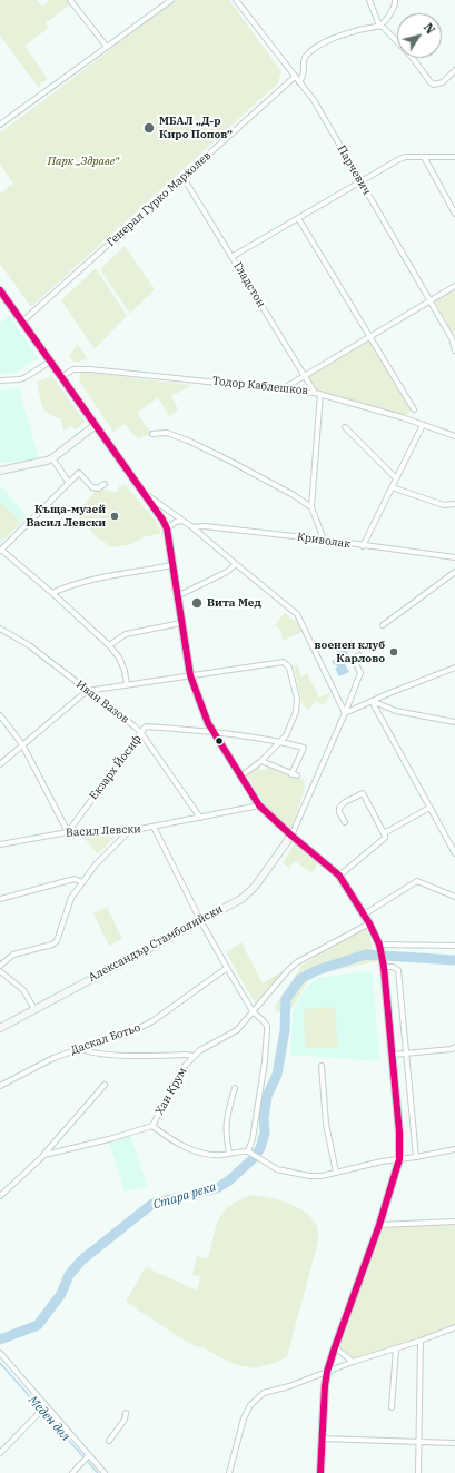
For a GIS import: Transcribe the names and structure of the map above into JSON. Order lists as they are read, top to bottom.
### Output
{
  "streets": {
    "main road": ["Александър Стамболийски"],
    "street": [
      "Парчевич",
      "Генерал Гурко Мархолев",
      "Гладстон",
      "Тодор Каблешков",
      "Криволак",
      "Иван Вазов",
      "Екзарх Йосиф",
      "Васил Левски",
      "Даскал Ботьо",
      "Хан Крум"
    ]
  },
  "crossings": [
    ["Парчевич", "Генерал Гурко Мархолев"],
    ["Генерал Гурко Мархолев", "Гладстон"],
    ["Гладстон", "Тодор Каблешков"],
    ["Иван Вазов", "Екзарх Йосиф"],
    ["Иван Вазов", "Васил Левски"],
    ["Екзарх Йосиф", "Васил Левски"]
  ],
  "water": ["Стара река", "Меден дол"],
  "parks": ["Парк „Здраве“"],
  "places": [
    "МБАЛ „Д-р Киро Попов“",
    "Къща-музей Васил Левски",
    "Вита Мед",
    "военен клуб Карлово"
  ],
  "north": "top right"
}
